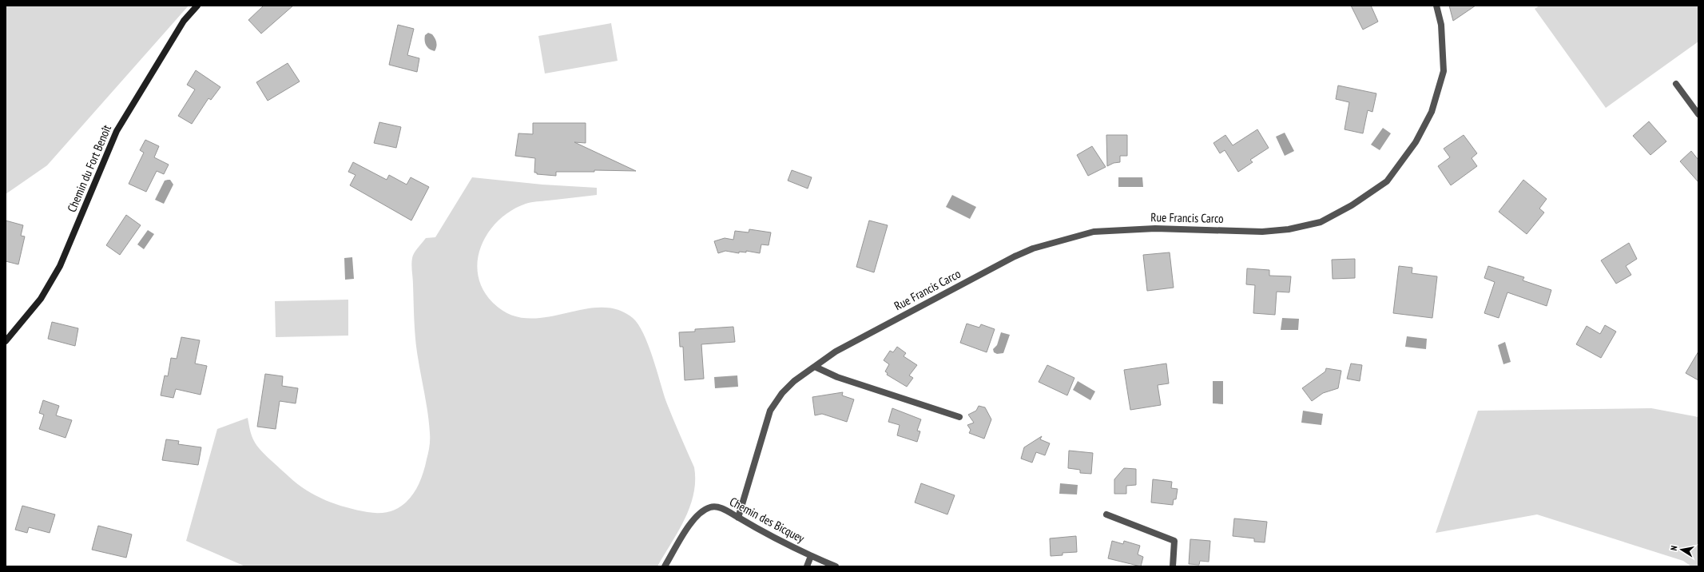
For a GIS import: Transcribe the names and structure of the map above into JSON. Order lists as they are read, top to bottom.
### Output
{
  "streets": {
    "street": ["Chemin du Fort Benoît", "Rue Francis Carco", "Chemin des Bicquey"]
  },
  "crossings": [
    ["Rue Francis Carco", "Chemin des Bicquey"]
  ],
  "north": "left"
}
